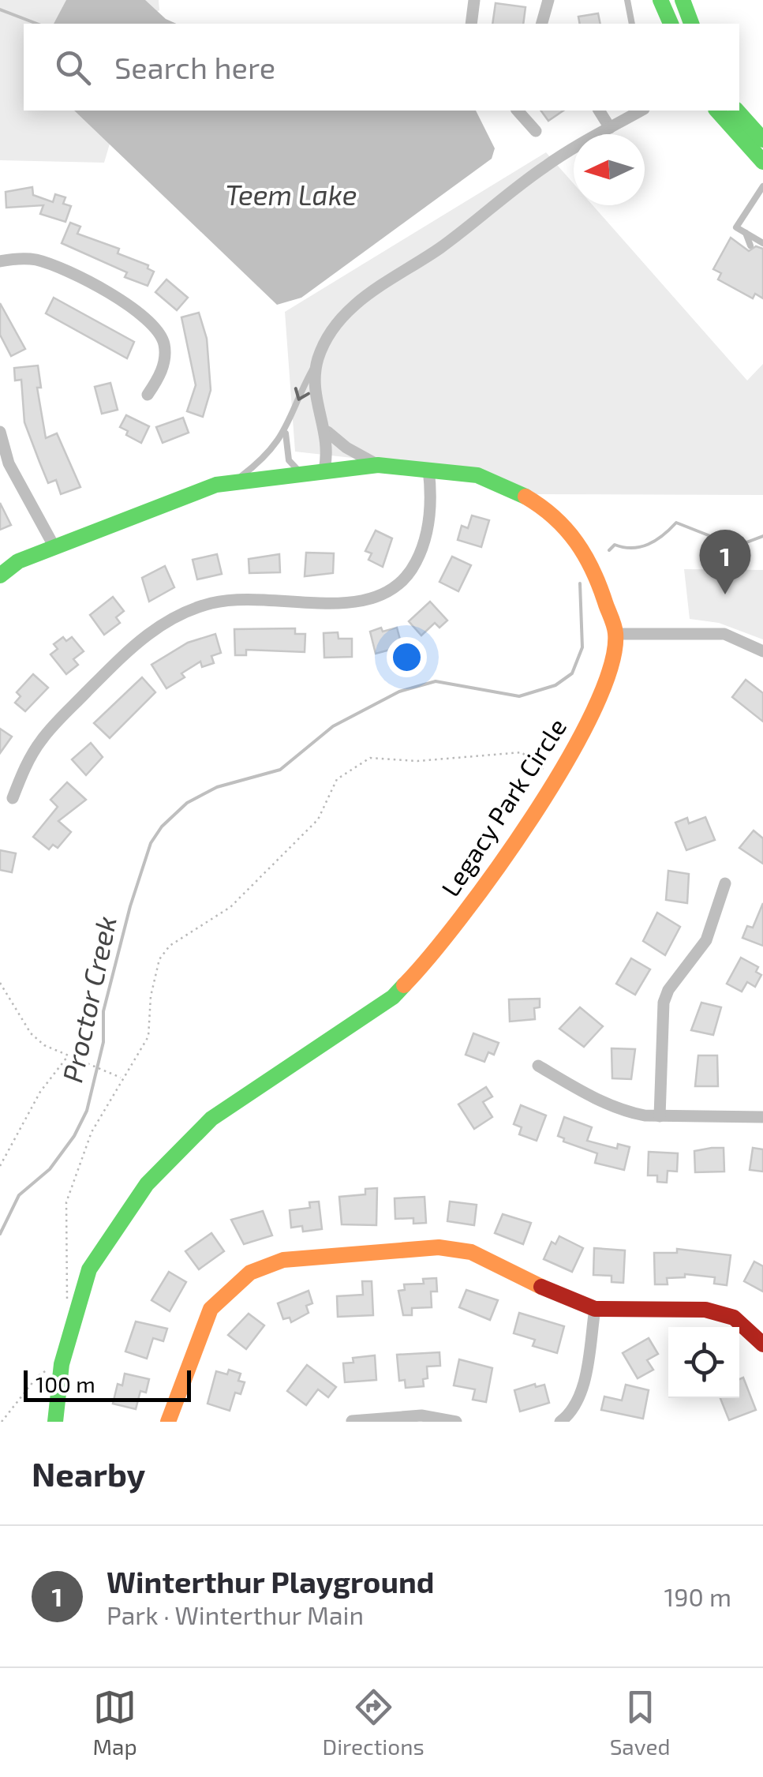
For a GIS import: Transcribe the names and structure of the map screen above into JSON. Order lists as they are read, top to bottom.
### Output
{
  "streets": {
    "street": ["Legacy Park Circle"]
  },
  "water": ["Teem Lake", "Proctor Creek"],
  "scale_bar": "100 m",
  "north": "left",
  "page": {
    "search": "Search here",
    "pins": "1",
    "scale": "100 m",
    "heading": "Nearby",
    "list": [
      {
        "mark": "1",
        "name": "Winterthur Playground",
        "note": "Park · Winterthur Main",
        "value": "190 m"
      }
    ],
    "nav": ["Map", "Directions", "Saved"]
  }
}
